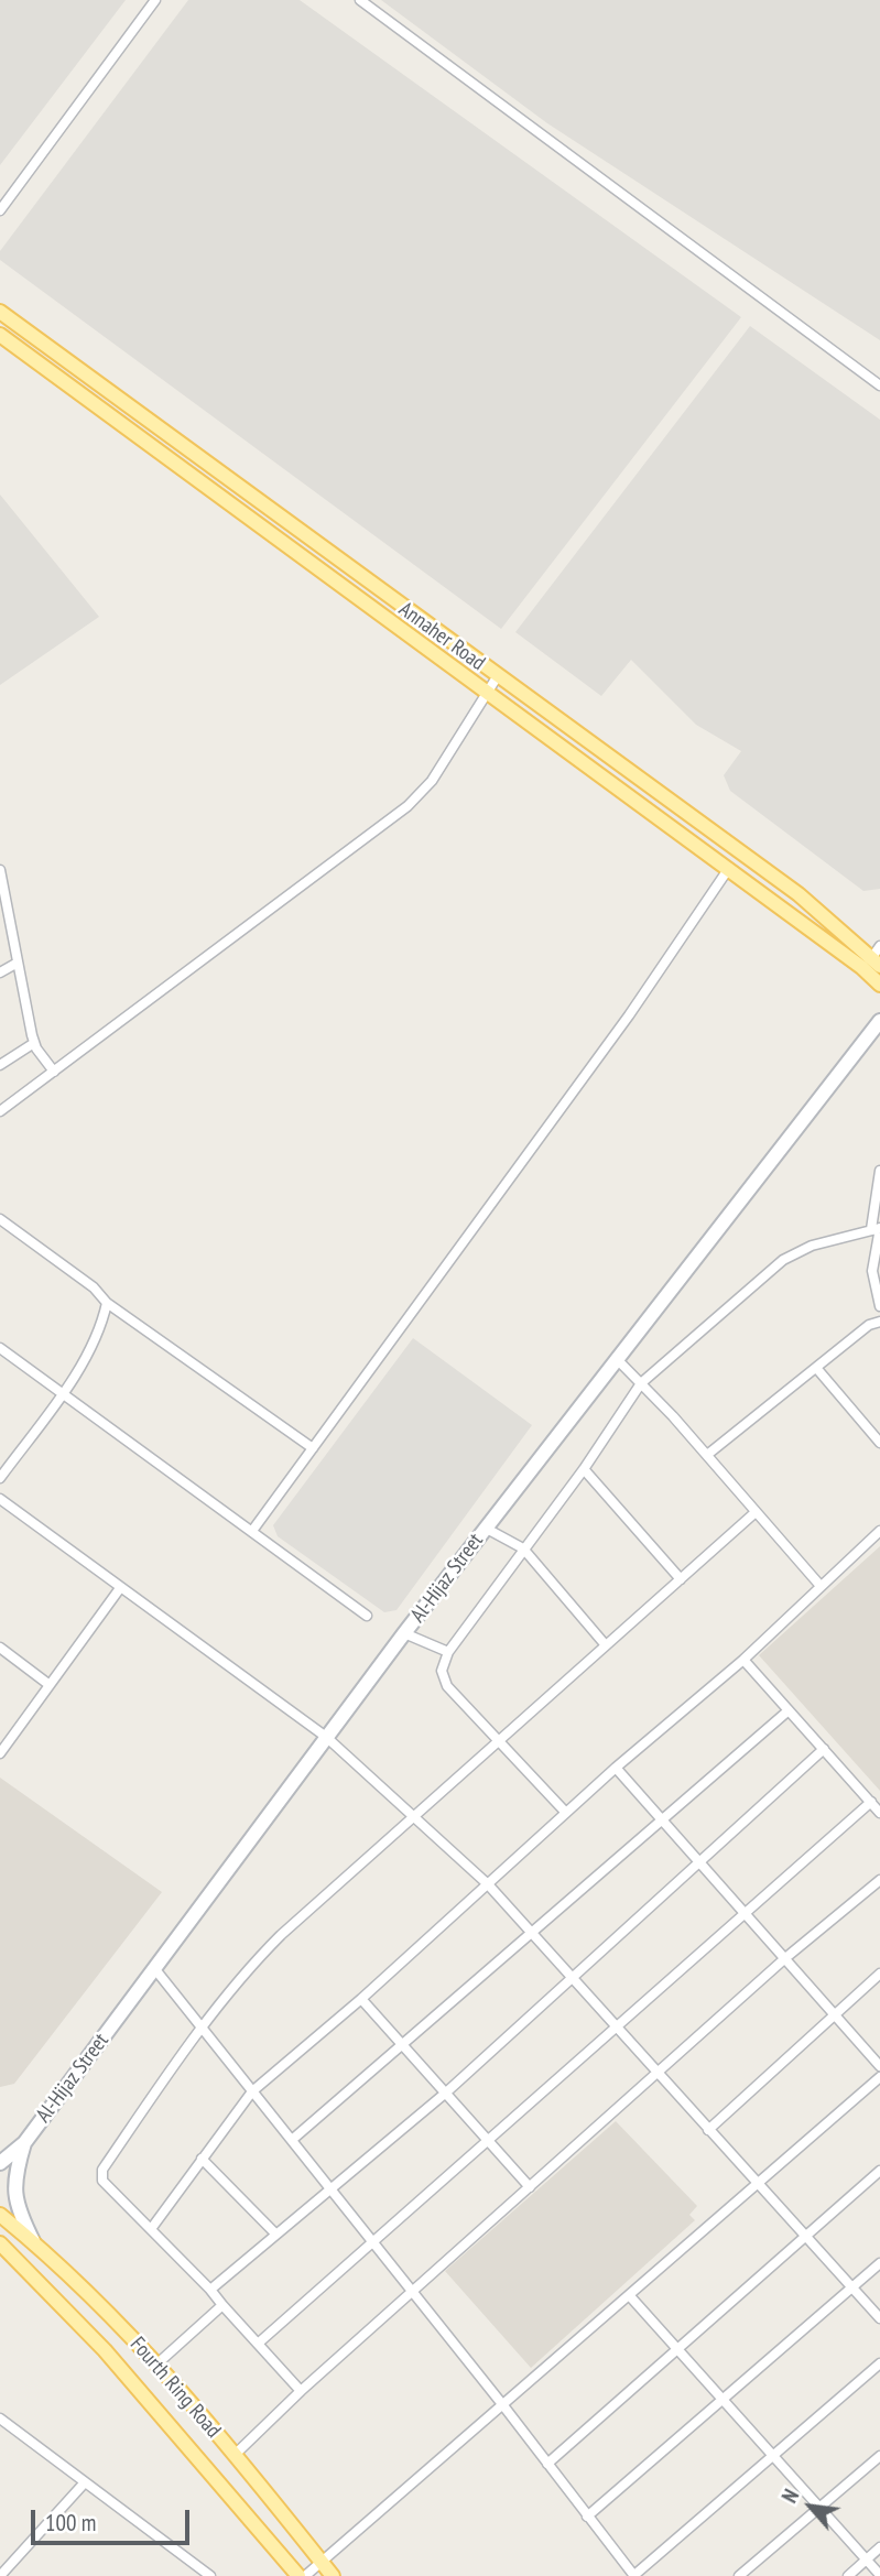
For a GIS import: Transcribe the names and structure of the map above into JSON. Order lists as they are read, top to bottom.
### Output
{
  "streets": {
    "main road": ["Annaher Road", "Al-Hijaz Street", "Fourth Ring Road"]
  },
  "crossings": [
    ["Al-Hijaz Street", "Fourth Ring Road"]
  ],
  "scale_bar": "100 m",
  "north": "top left"
}
